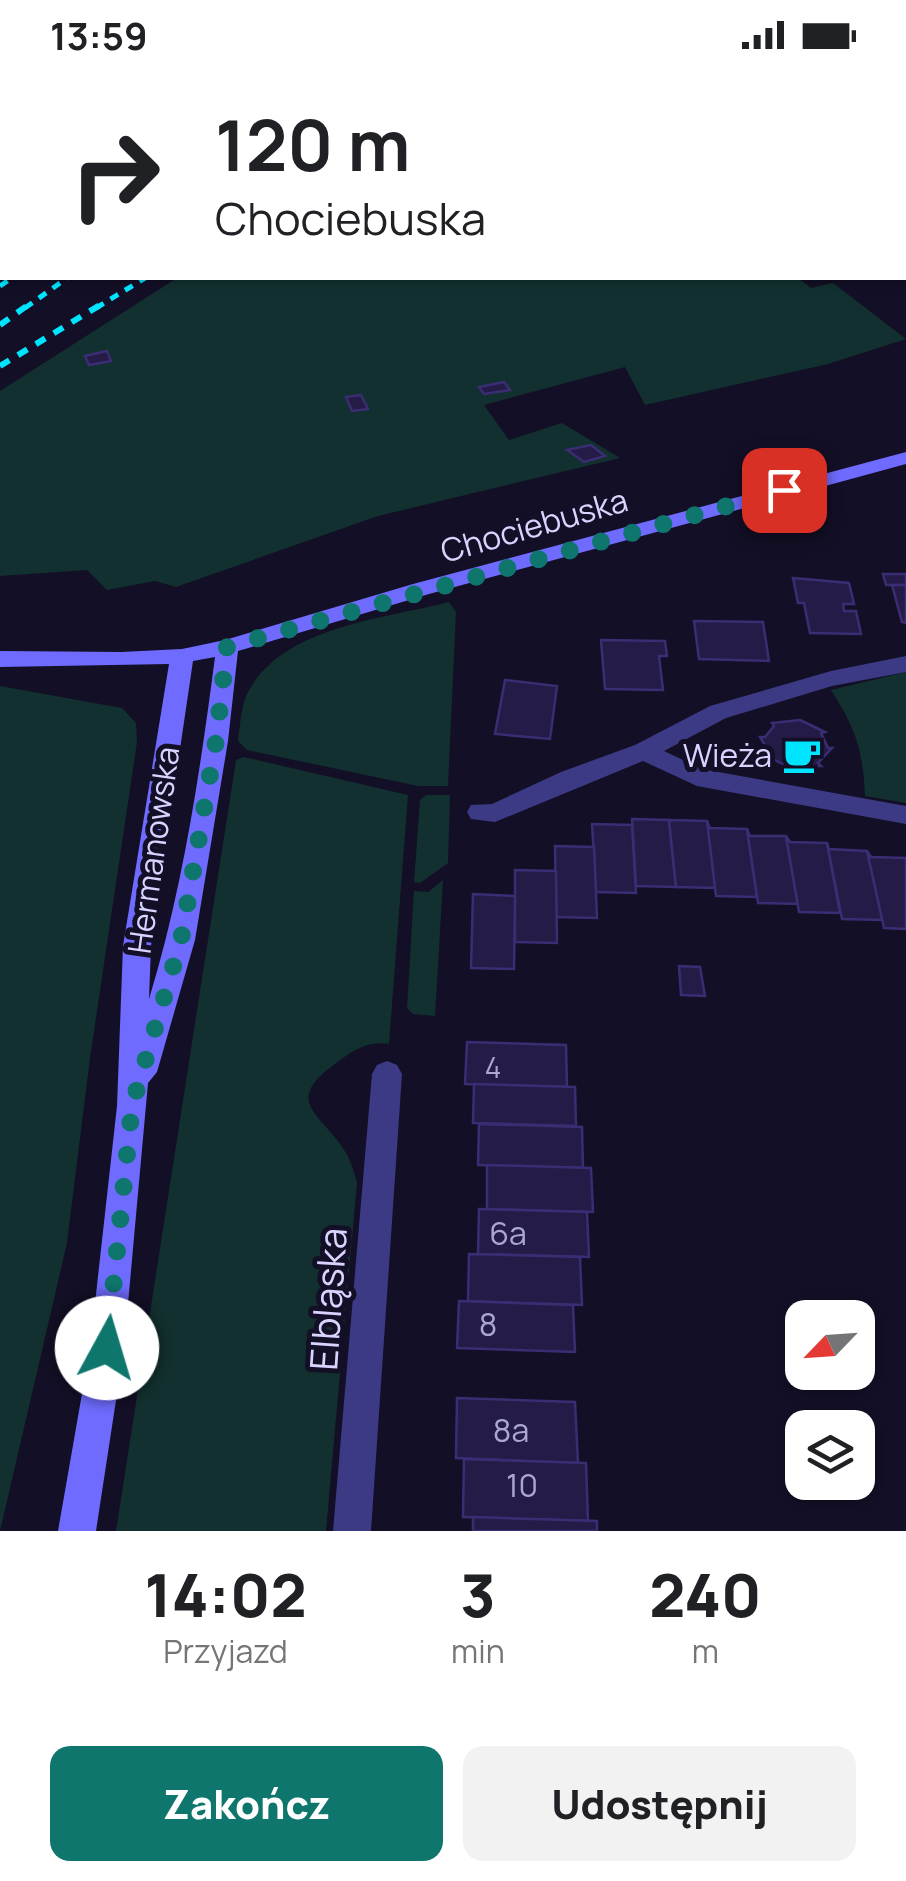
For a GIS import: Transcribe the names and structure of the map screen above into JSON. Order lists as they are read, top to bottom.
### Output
{
  "streets": {
    "street": ["Chociebuska", "Hermanowska", "Elbląska"]
  },
  "crossings": [
    ["Chociebuska", "Hermanowska"]
  ],
  "places": {
    "cafe": ["Wieża"]
  },
  "house_numbers": [
    "4",
    "6a",
    "8",
    "8a",
    "10"
  ],
  "north": "bottom left",
  "page": {
    "status": "13:59",
    "turn": ["120 m", "Chociebuska"],
    "eta": [
      "14:02",
      "Przyjazd",
      "3",
      "min",
      "240",
      "m"
    ],
    "buttons": ["Zakończ", "Udostępnij"]
  }
}
